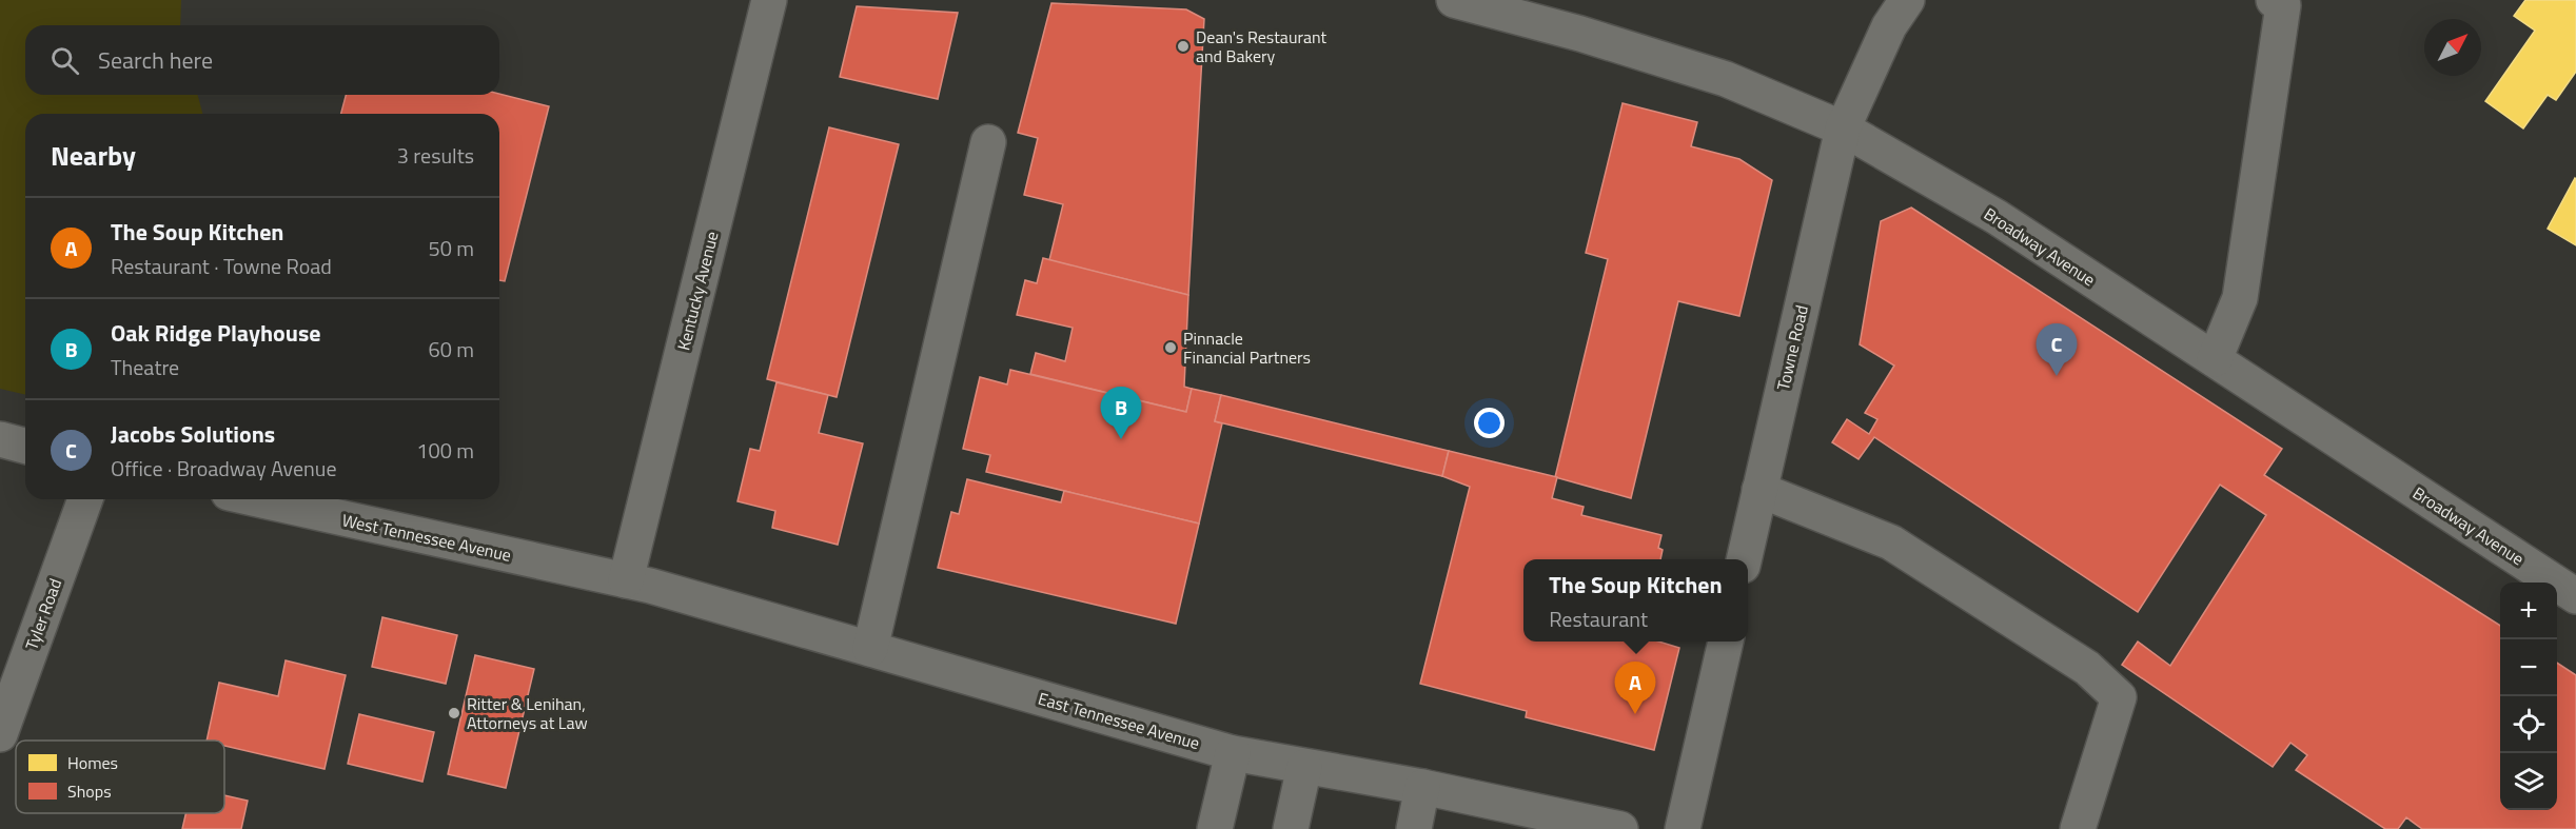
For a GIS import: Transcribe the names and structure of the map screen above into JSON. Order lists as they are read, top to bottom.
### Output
{
  "streets": {
    "street": [
      "Broadway Avenue",
      "Kentucky Avenue",
      "Towne Road",
      "West Tennessee Avenue",
      "Tyler Road",
      "East Tennessee Avenue"
    ]
  },
  "crossings": [
    ["Broadway Avenue", "Towne Road"],
    ["Kentucky Avenue", "West Tennessee Avenue"],
    ["Kentucky Avenue", "East Tennessee Avenue"],
    ["West Tennessee Avenue", "East Tennessee Avenue"]
  ],
  "places": ["Dean's Restaurant and Bakery", "Pinnacle Financial Partners", "Ritter & Lenihan, Attorneys at Law"],
  "legend": ["Homes", "Shops"],
  "north": "top right",
  "page": {
    "search": "Search here",
    "heading": ["Nearby", "3 results"],
    "list": [
      {
        "mark": "A",
        "name": "The Soup Kitchen",
        "note": "Restaurant · Towne Road",
        "value": "50 m"
      },
      {
        "mark": "B",
        "name": "Oak Ridge Playhouse",
        "note": "Theatre",
        "value": "60 m"
      },
      {
        "mark": "C",
        "name": "Jacobs Solutions",
        "note": "Office · Broadway Avenue",
        "value": "100 m"
      }
    ],
    "pins": ["C", "B", "A"],
    "popup": ["The Soup Kitchen", "Restaurant"],
    "map_buttons": ["+", "−"]
  }
}
